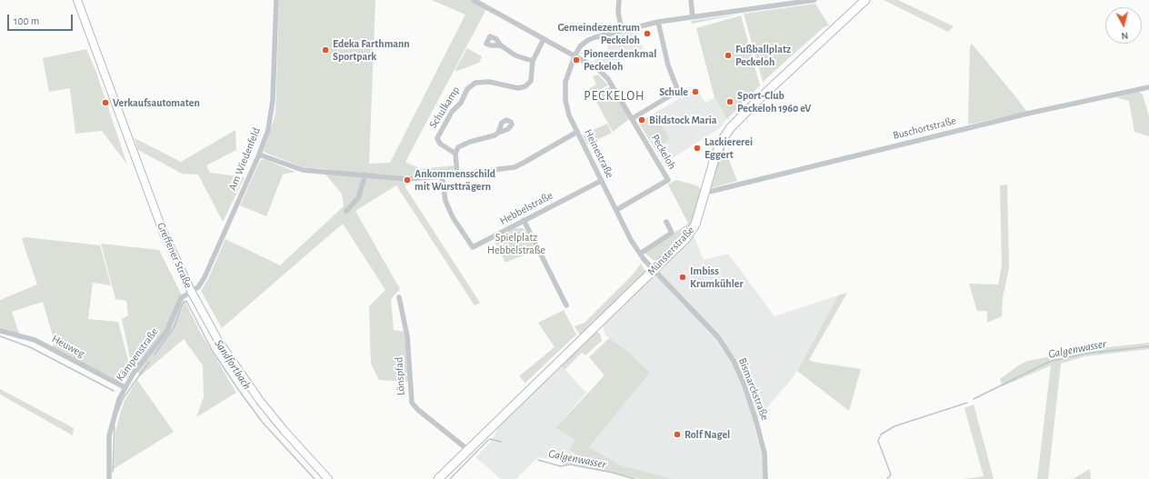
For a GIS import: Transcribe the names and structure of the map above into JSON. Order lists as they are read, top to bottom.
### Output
{
  "streets": {
    "main road": ["Münsterstraße", "Greffener Straße"],
    "street": [
      "Schulkamp",
      "Buschortstraße",
      "Peckeloh",
      "Heinestraße",
      "Am Wiedenfeld",
      "Hebbelstraße",
      "Heuweg",
      "Kämpenstraße",
      "Lönspfad",
      "Bismarckstraße"
    ]
  },
  "crossings": [
    ["Schulkamp", "Peckeloh"],
    ["Buschortstraße", "Münsterstraße"],
    ["Peckeloh", "Heinestraße"],
    ["Heinestraße", "Hebbelstraße"],
    ["Heinestraße", "Münsterstraße"],
    ["Heinestraße", "Bismarckstraße"],
    ["Am Wiedenfeld", "Greffener Straße"],
    ["Am Wiedenfeld", "Kämpenstraße"],
    ["Münsterstraße", "Lönspfad"],
    ["Münsterstraße", "Bismarckstraße"],
    ["Greffener Straße", "Kämpenstraße"],
    ["Heuweg", "Kämpenstraße"]
  ],
  "districts": ["PECKELOH"],
  "water": ["Galgenwasser", "Sandfortbach"],
  "parks": ["Spielplatz Hebbelstraße"],
  "places": [
    "Gemeindezentrum Peckeloh",
    "Edeka Farthmann Sportpark",
    "Fußballplatz Peckeloh",
    "Pioneerdenkmal Peckeloh",
    "Schule",
    "Sport-Club Peckeloh 1960 eV",
    "Verkaufsautomaten",
    "Bildstock Maria",
    "Lackiererei Eggert",
    "Ankommensschild mit Wurstträgern",
    "Imbiss Krumkühler",
    "Rolf Nagel"
  ],
  "scale_bar": "100 m",
  "north": "bottom"
}
